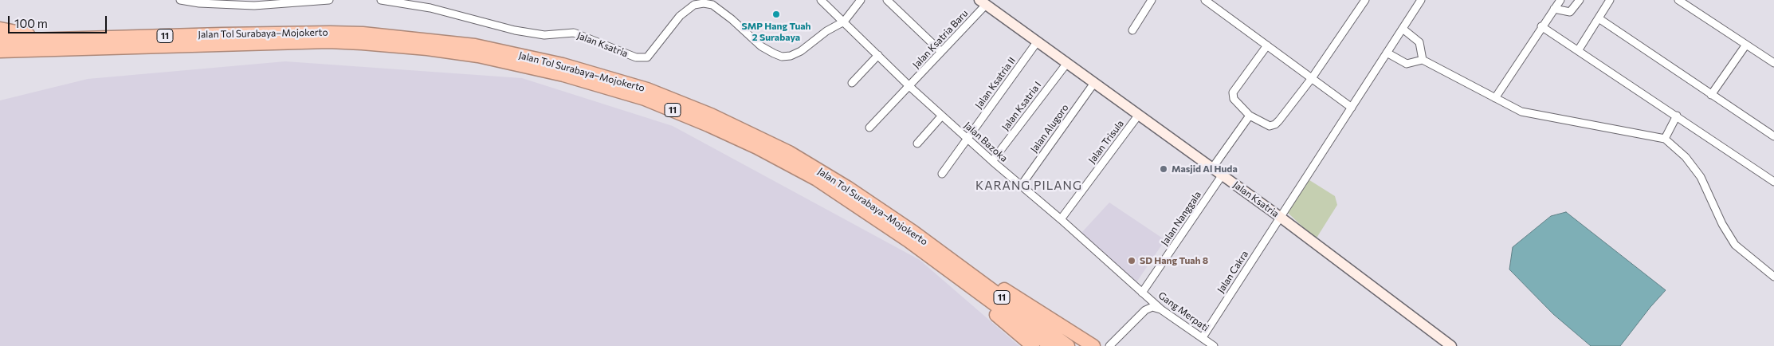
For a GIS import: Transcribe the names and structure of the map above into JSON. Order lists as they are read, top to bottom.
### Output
{
  "streets": {
    "highway": ["Jalan Tol Surabaya–Mojokerto", "11"],
    "street": [
      "Jalan Ksatria Baru",
      "Jalan Ksatria",
      "Jalan Ksatria II",
      "Jalan Ksatria I",
      "Jalan Alugoro",
      "Jalan Bazoka",
      "Jalan Trisula",
      "Jalan Nanggala",
      "Jalan Cakra",
      "Gang Merpati"
    ]
  },
  "crossings": [
    ["Jalan Ksatria Baru", "Jalan Ksatria"],
    ["Jalan Ksatria Baru", "Jalan Bazoka"],
    ["Jalan Ksatria", "Jalan Ksatria II"],
    ["Jalan Ksatria", "Jalan Ksatria I"],
    ["Jalan Ksatria", "Jalan Alugoro"],
    ["Jalan Ksatria", "Jalan Bazoka"],
    ["Jalan Ksatria", "Jalan Trisula"],
    ["Jalan Ksatria", "Jalan Nanggala"],
    ["Jalan Ksatria", "Jalan Cakra"],
    ["Jalan Ksatria II", "Jalan Bazoka"],
    ["Jalan Ksatria I", "Jalan Bazoka"],
    ["Jalan Alugoro", "Jalan Bazoka"],
    ["Jalan Bazoka", "Jalan Trisula"],
    ["Jalan Bazoka", "Jalan Nanggala"],
    ["Jalan Bazoka", "Gang Merpati"],
    ["Jalan Nanggala", "Gang Merpati"],
    ["Jalan Cakra", "Gang Merpati"]
  ],
  "districts": ["KARANG PILANG"],
  "places": ["SMP Hang Tuah 2 Surabaya", "Masjid Al Huda", "SD Hang Tuah 8"],
  "scale_bar": "100 m"
}
